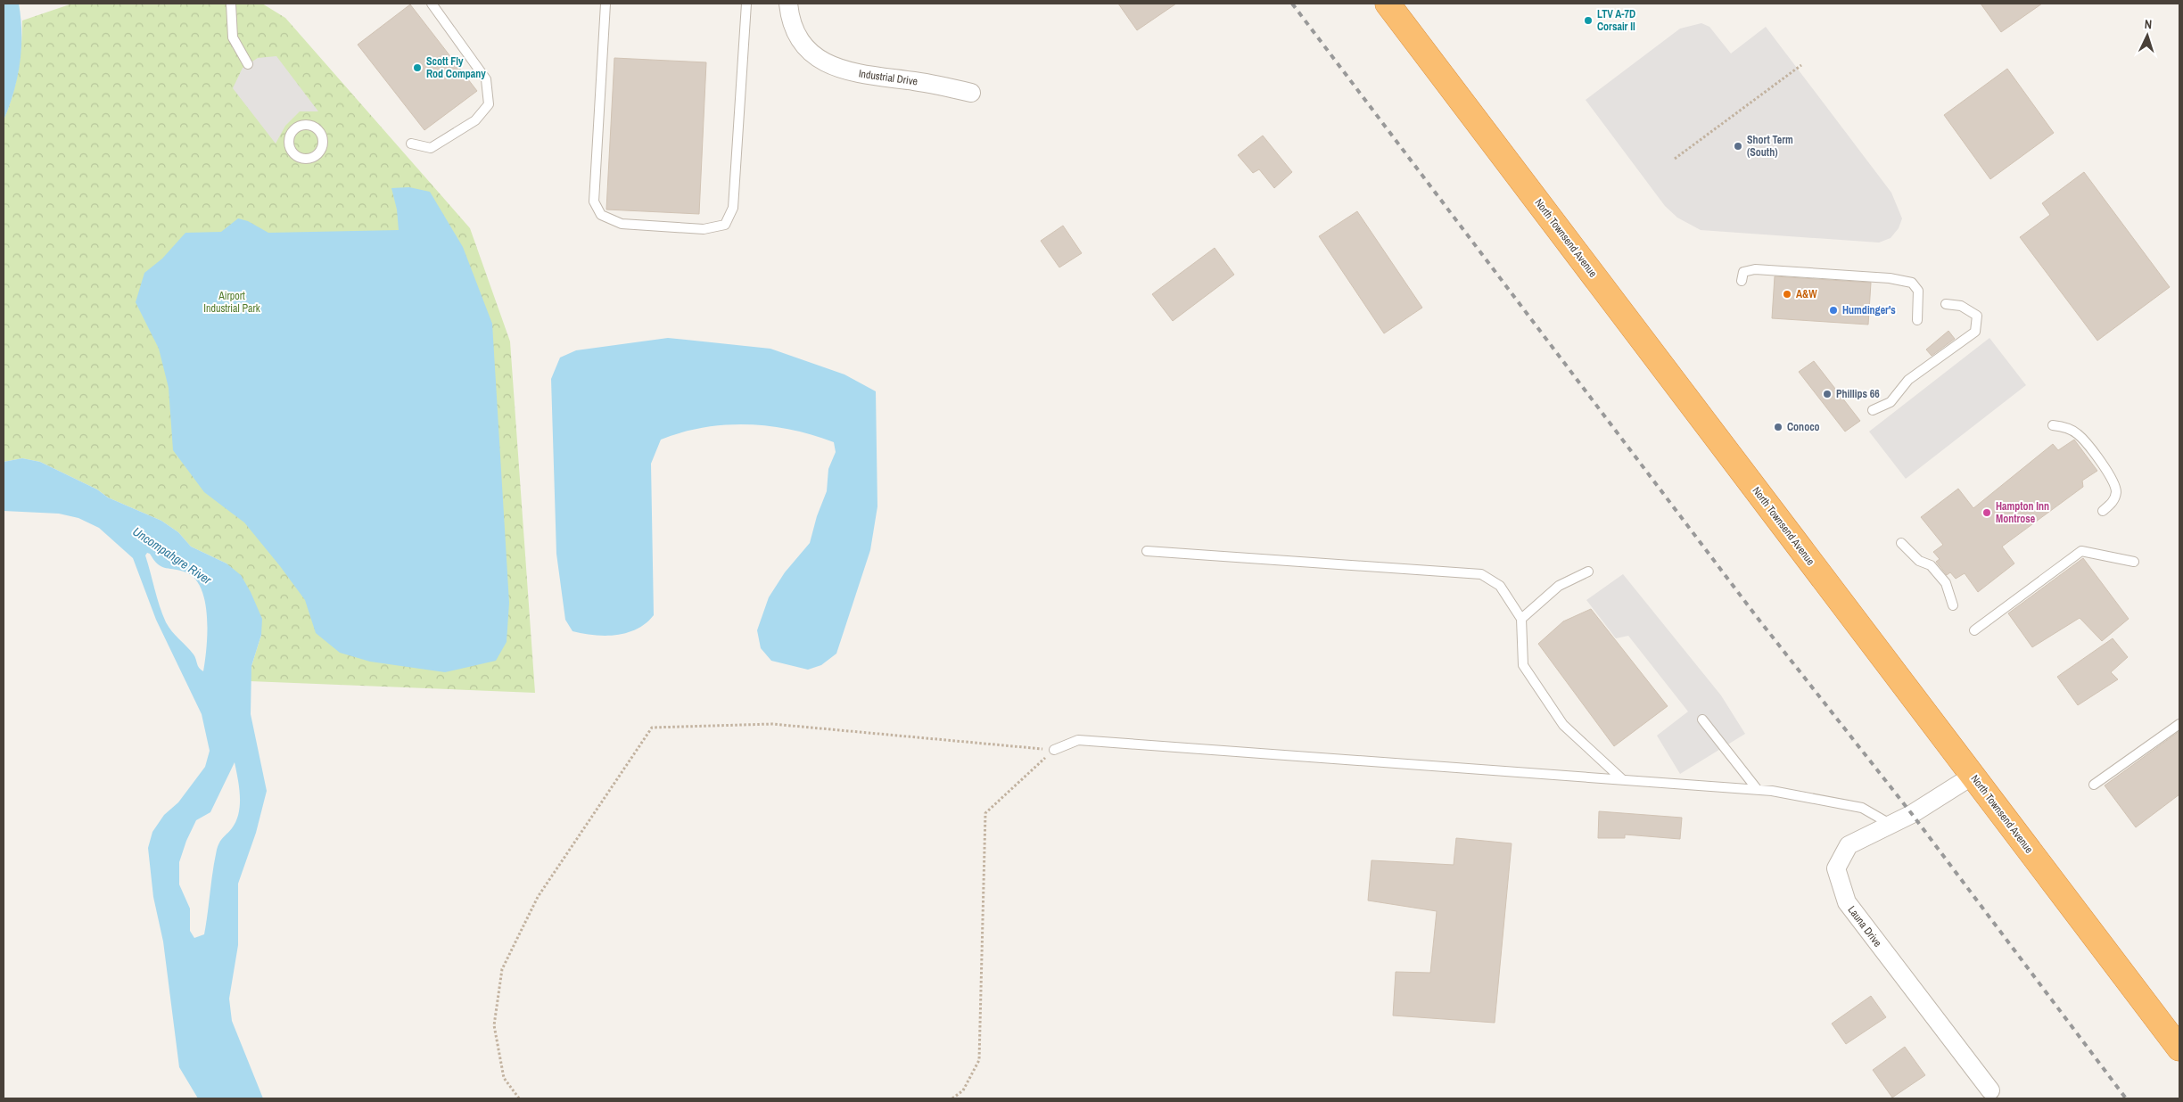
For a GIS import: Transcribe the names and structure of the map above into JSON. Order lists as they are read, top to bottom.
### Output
{
  "streets": {
    "highway": ["North Townsend Avenue"],
    "street": ["Industrial Drive", "Launa Drive"]
  },
  "crossings": [
    ["North Townsend Avenue", "Launa Drive"]
  ],
  "water": ["Uncompahgre River"],
  "parks": ["Airport Industrial Park"],
  "places": [
    "LTV A-7D Corsair II",
    "Scott Fly Rod Company",
    "Short Term (South)",
    "A&W",
    "Humdinger's",
    "Phillips 66",
    "Conoco",
    "Hampton Inn Montrose"
  ],
  "north": "top"
}
